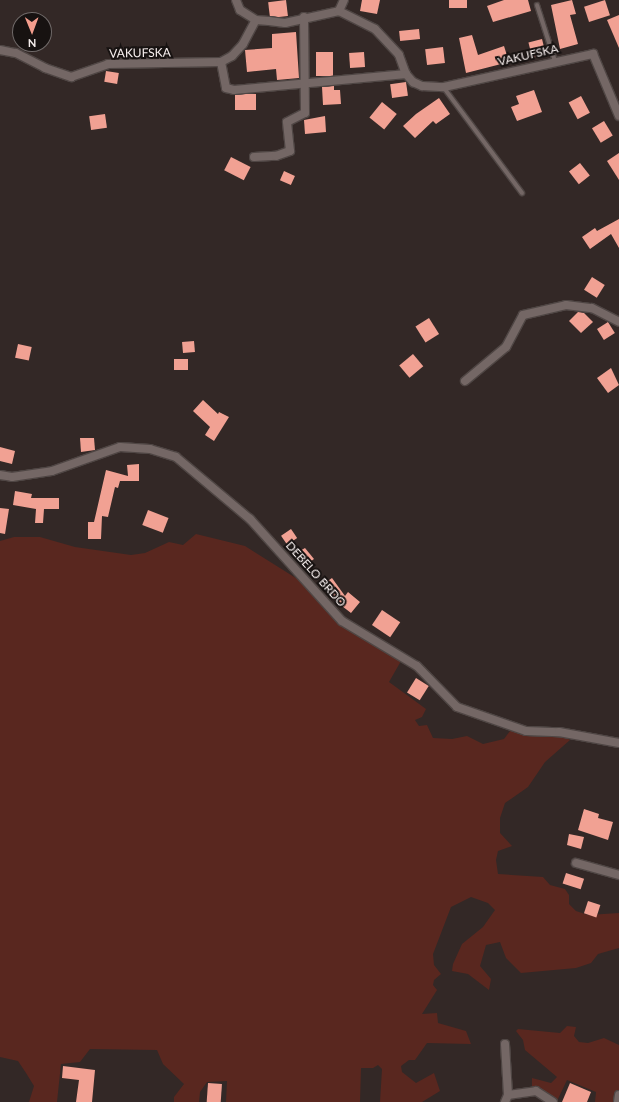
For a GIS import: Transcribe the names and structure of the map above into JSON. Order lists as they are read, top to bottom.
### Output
{
  "streets": {
    "street": ["VAKUFSKA", "DEBELO BRDO"]
  },
  "north": "bottom"
}
